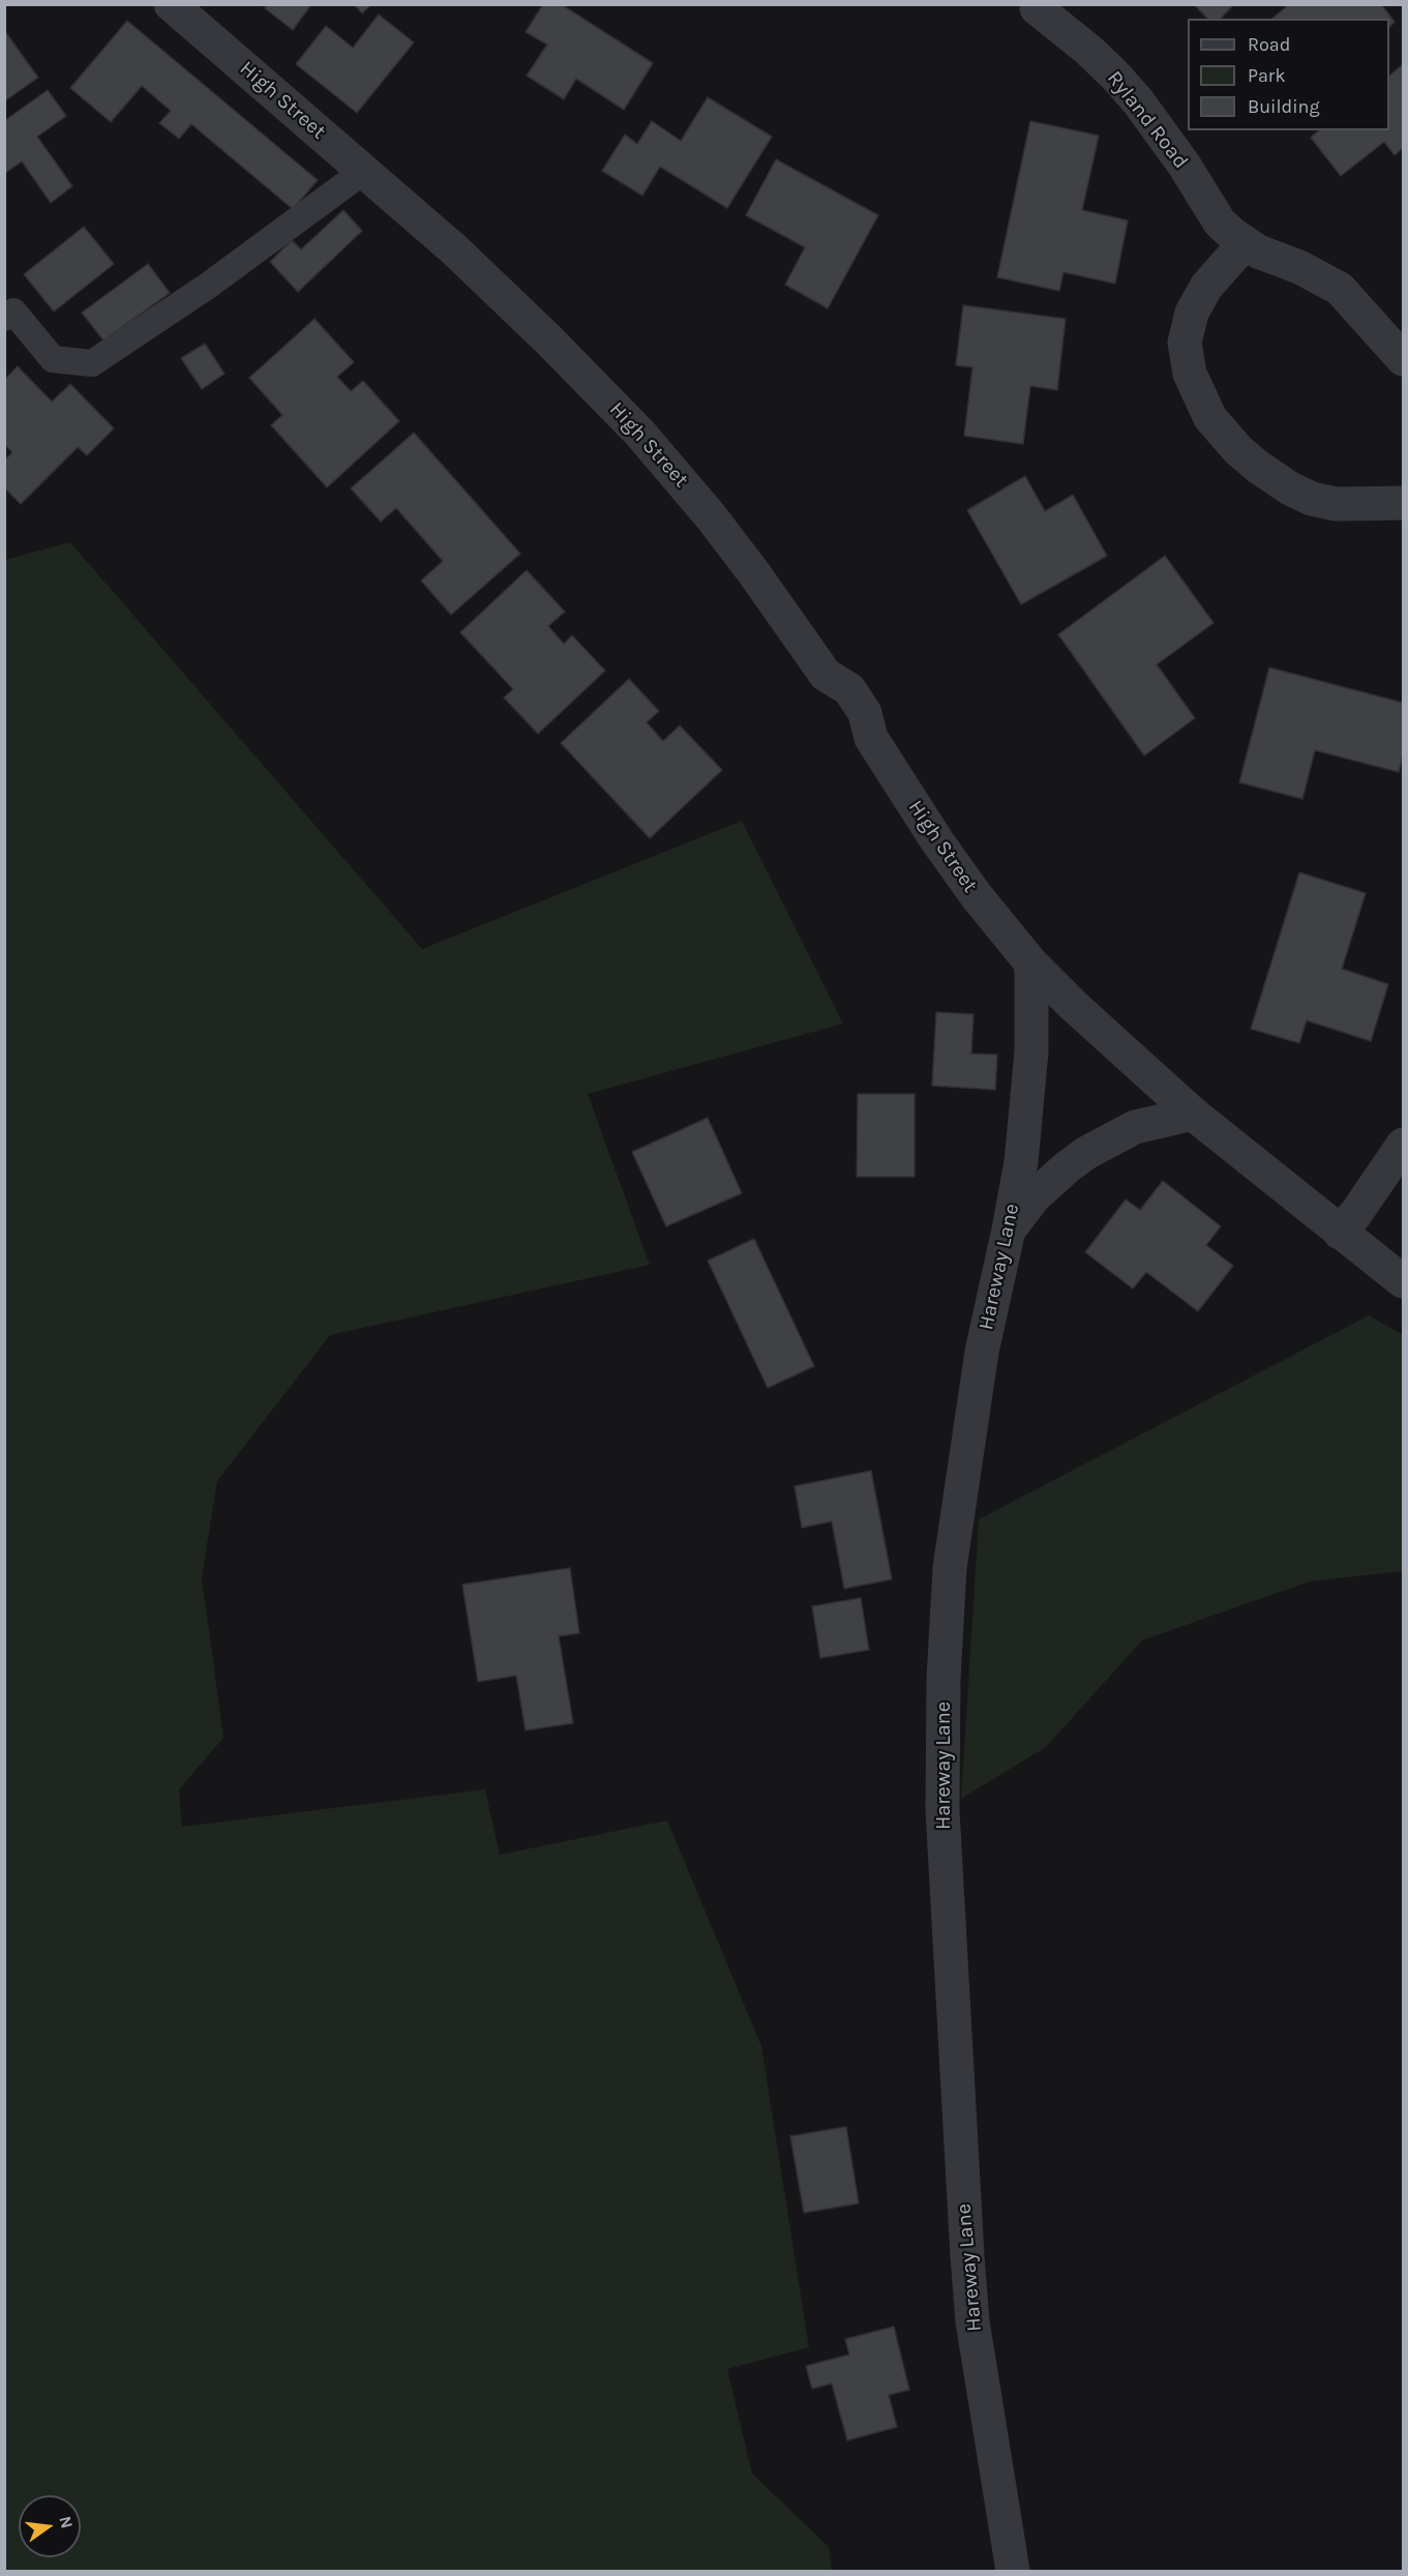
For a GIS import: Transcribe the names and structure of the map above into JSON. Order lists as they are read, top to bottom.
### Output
{
  "streets": {
    "street": ["High Street", "Ryland Road", "Hareway Lane"]
  },
  "crossings": [
    ["High Street", "Hareway Lane"]
  ],
  "legend": ["Road", "Park", "Building"],
  "north": "right"
}
